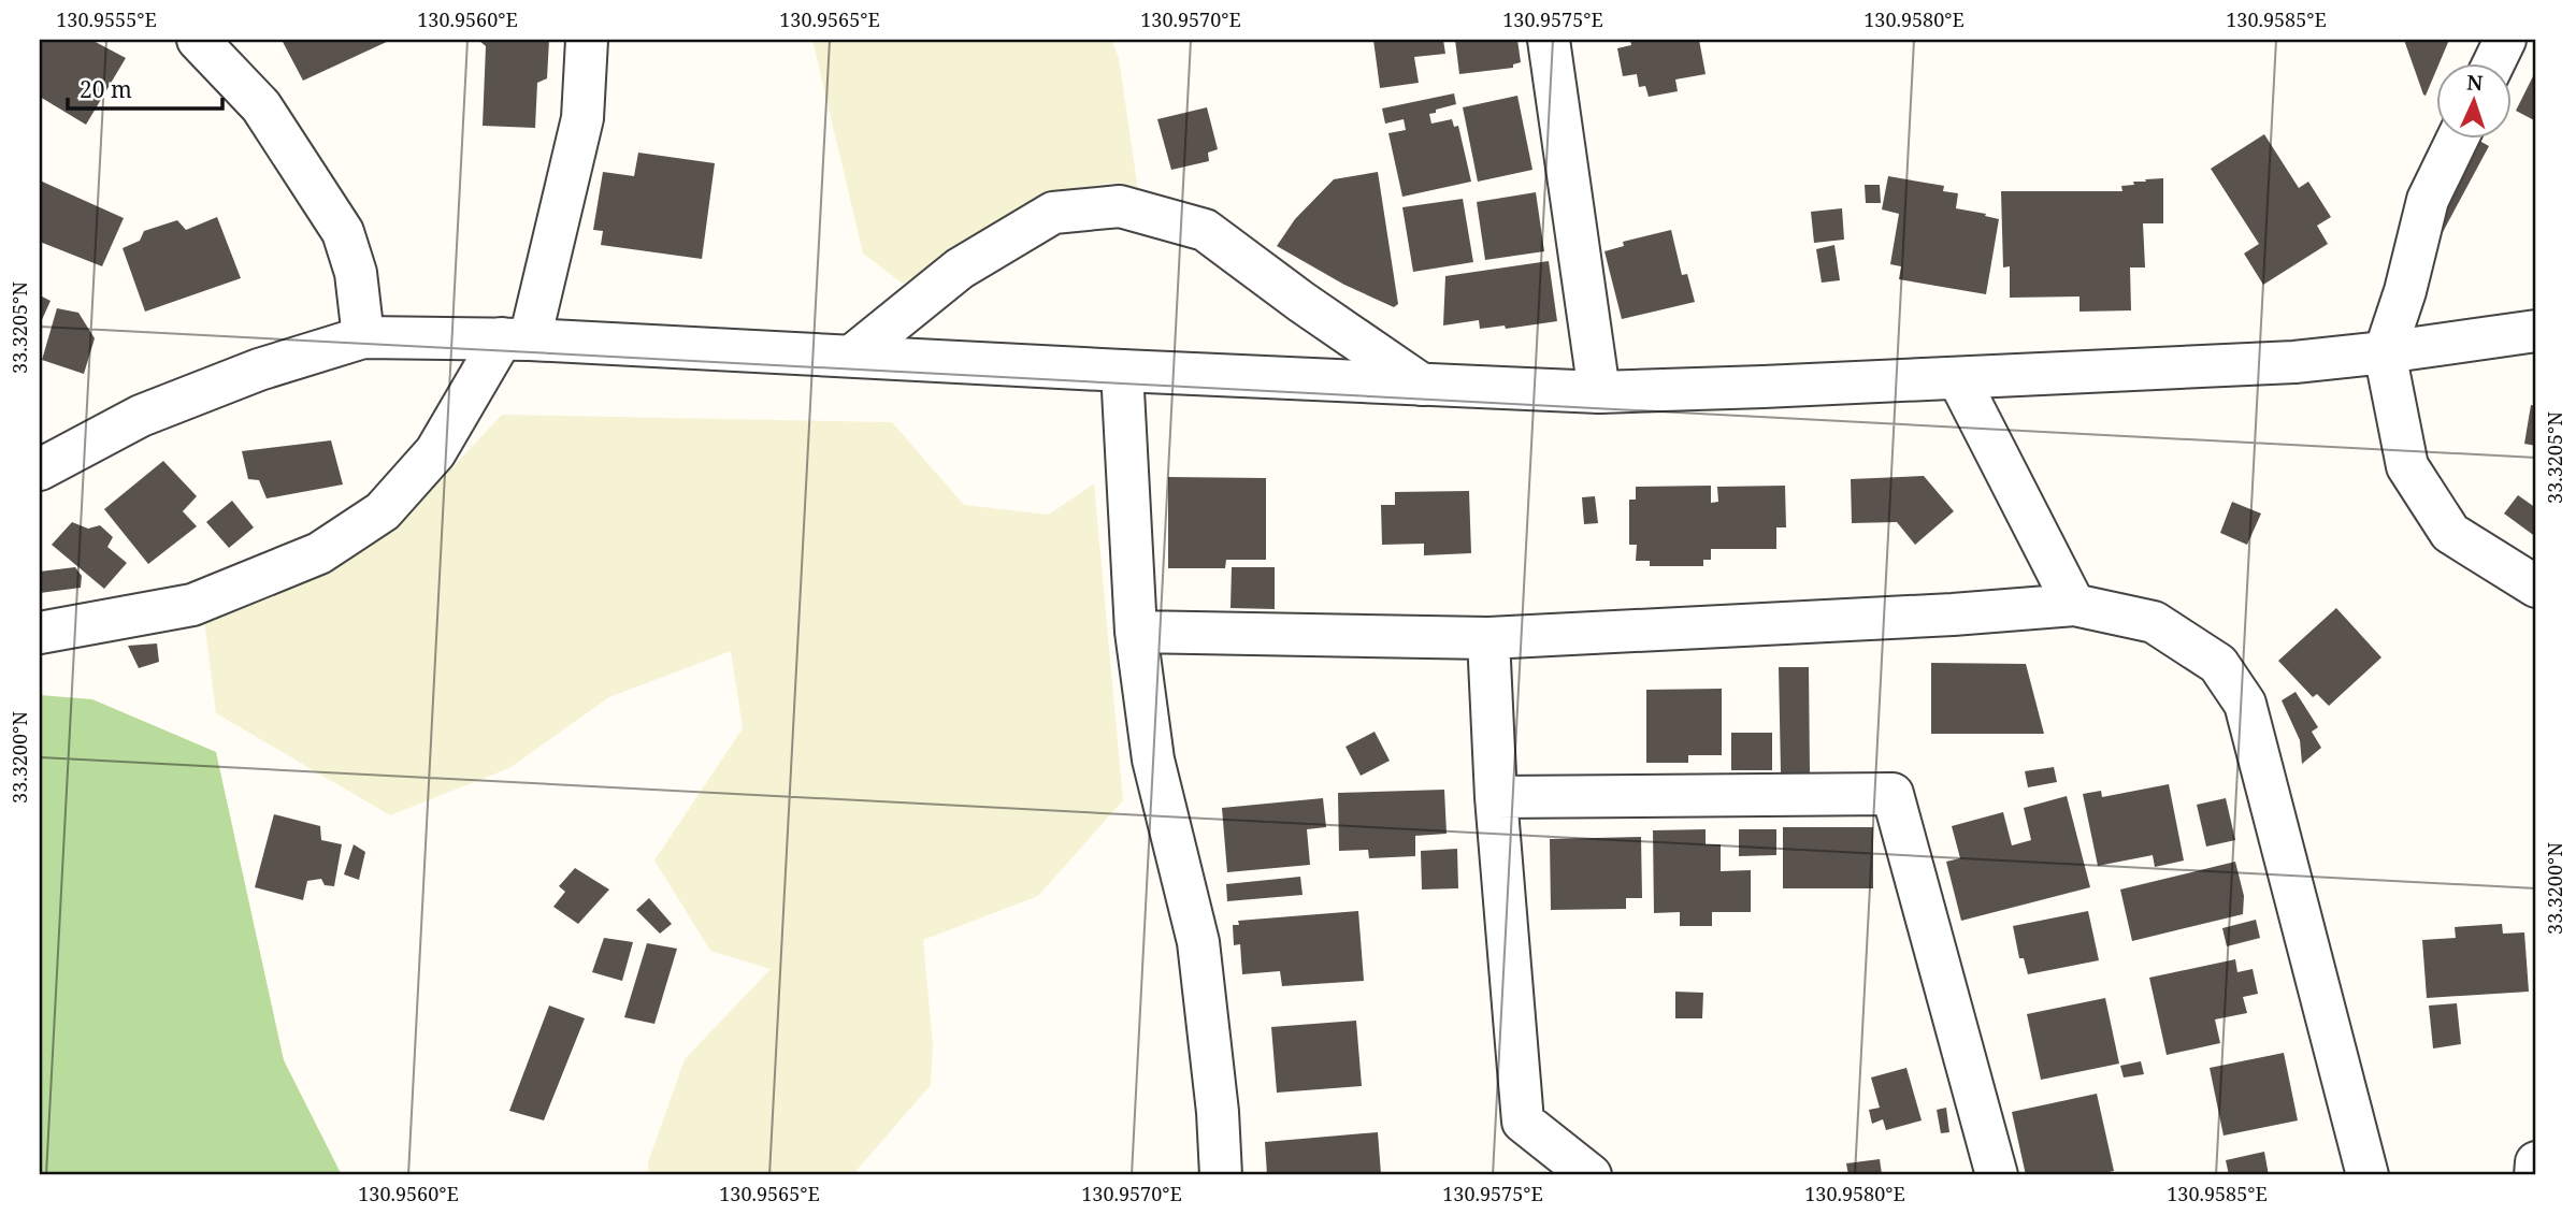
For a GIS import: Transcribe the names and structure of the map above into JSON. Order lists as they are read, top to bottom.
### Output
{
  "scale_bar": "20 m",
  "north": "top",
  "coordinates": [
    "130.9555°E",
    "130.9560°E",
    "130.9565°E",
    "130.9570°E",
    "130.9575°E",
    "130.9580°E",
    "130.9585°E",
    "33.3205°N",
    "33.3200°N"
  ]
}
